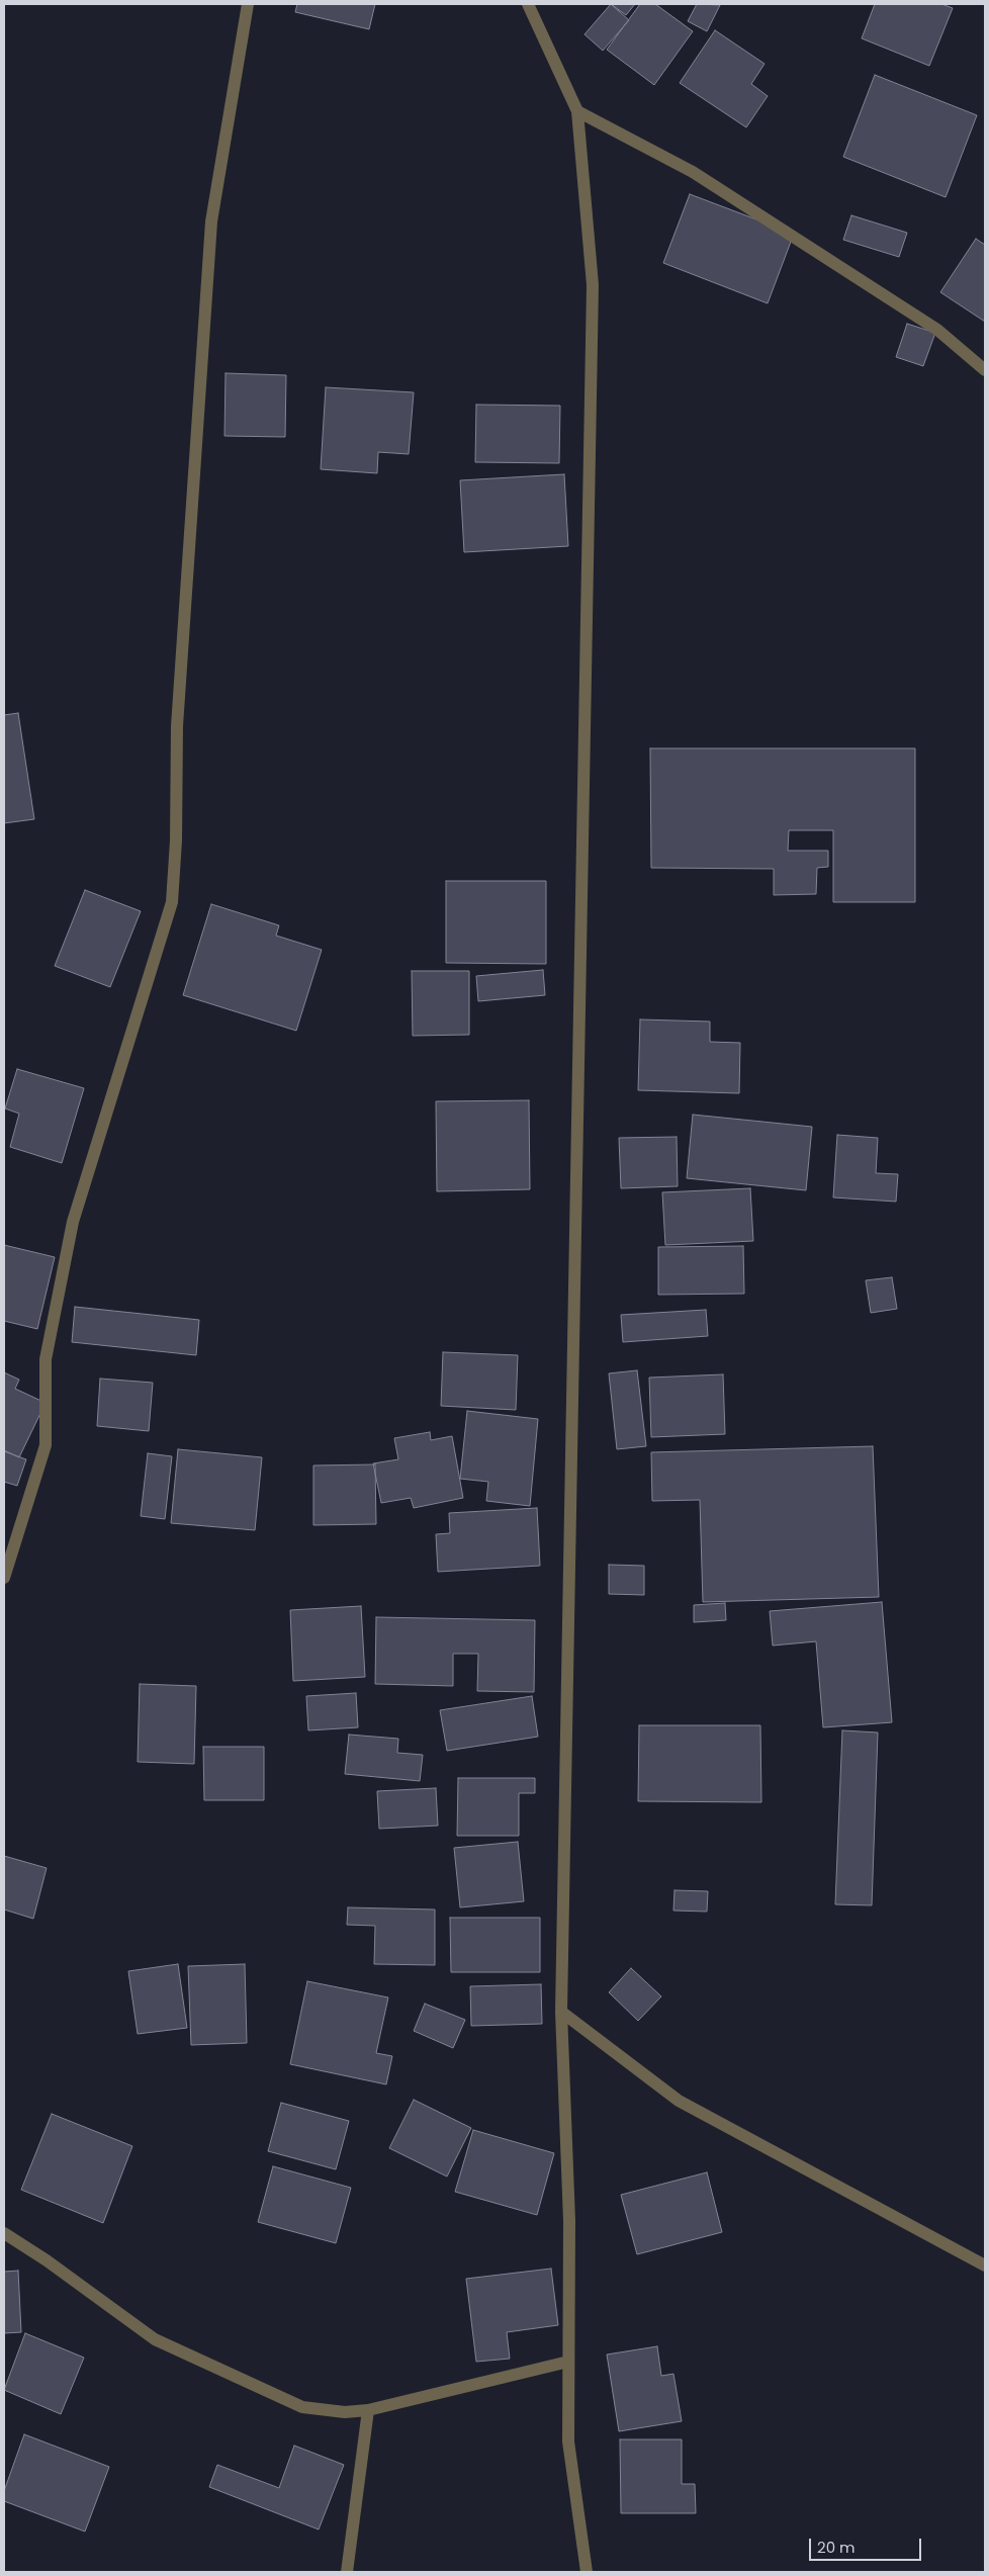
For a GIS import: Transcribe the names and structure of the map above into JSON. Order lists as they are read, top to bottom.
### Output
{
  "scale_bar": "20 m"
}
